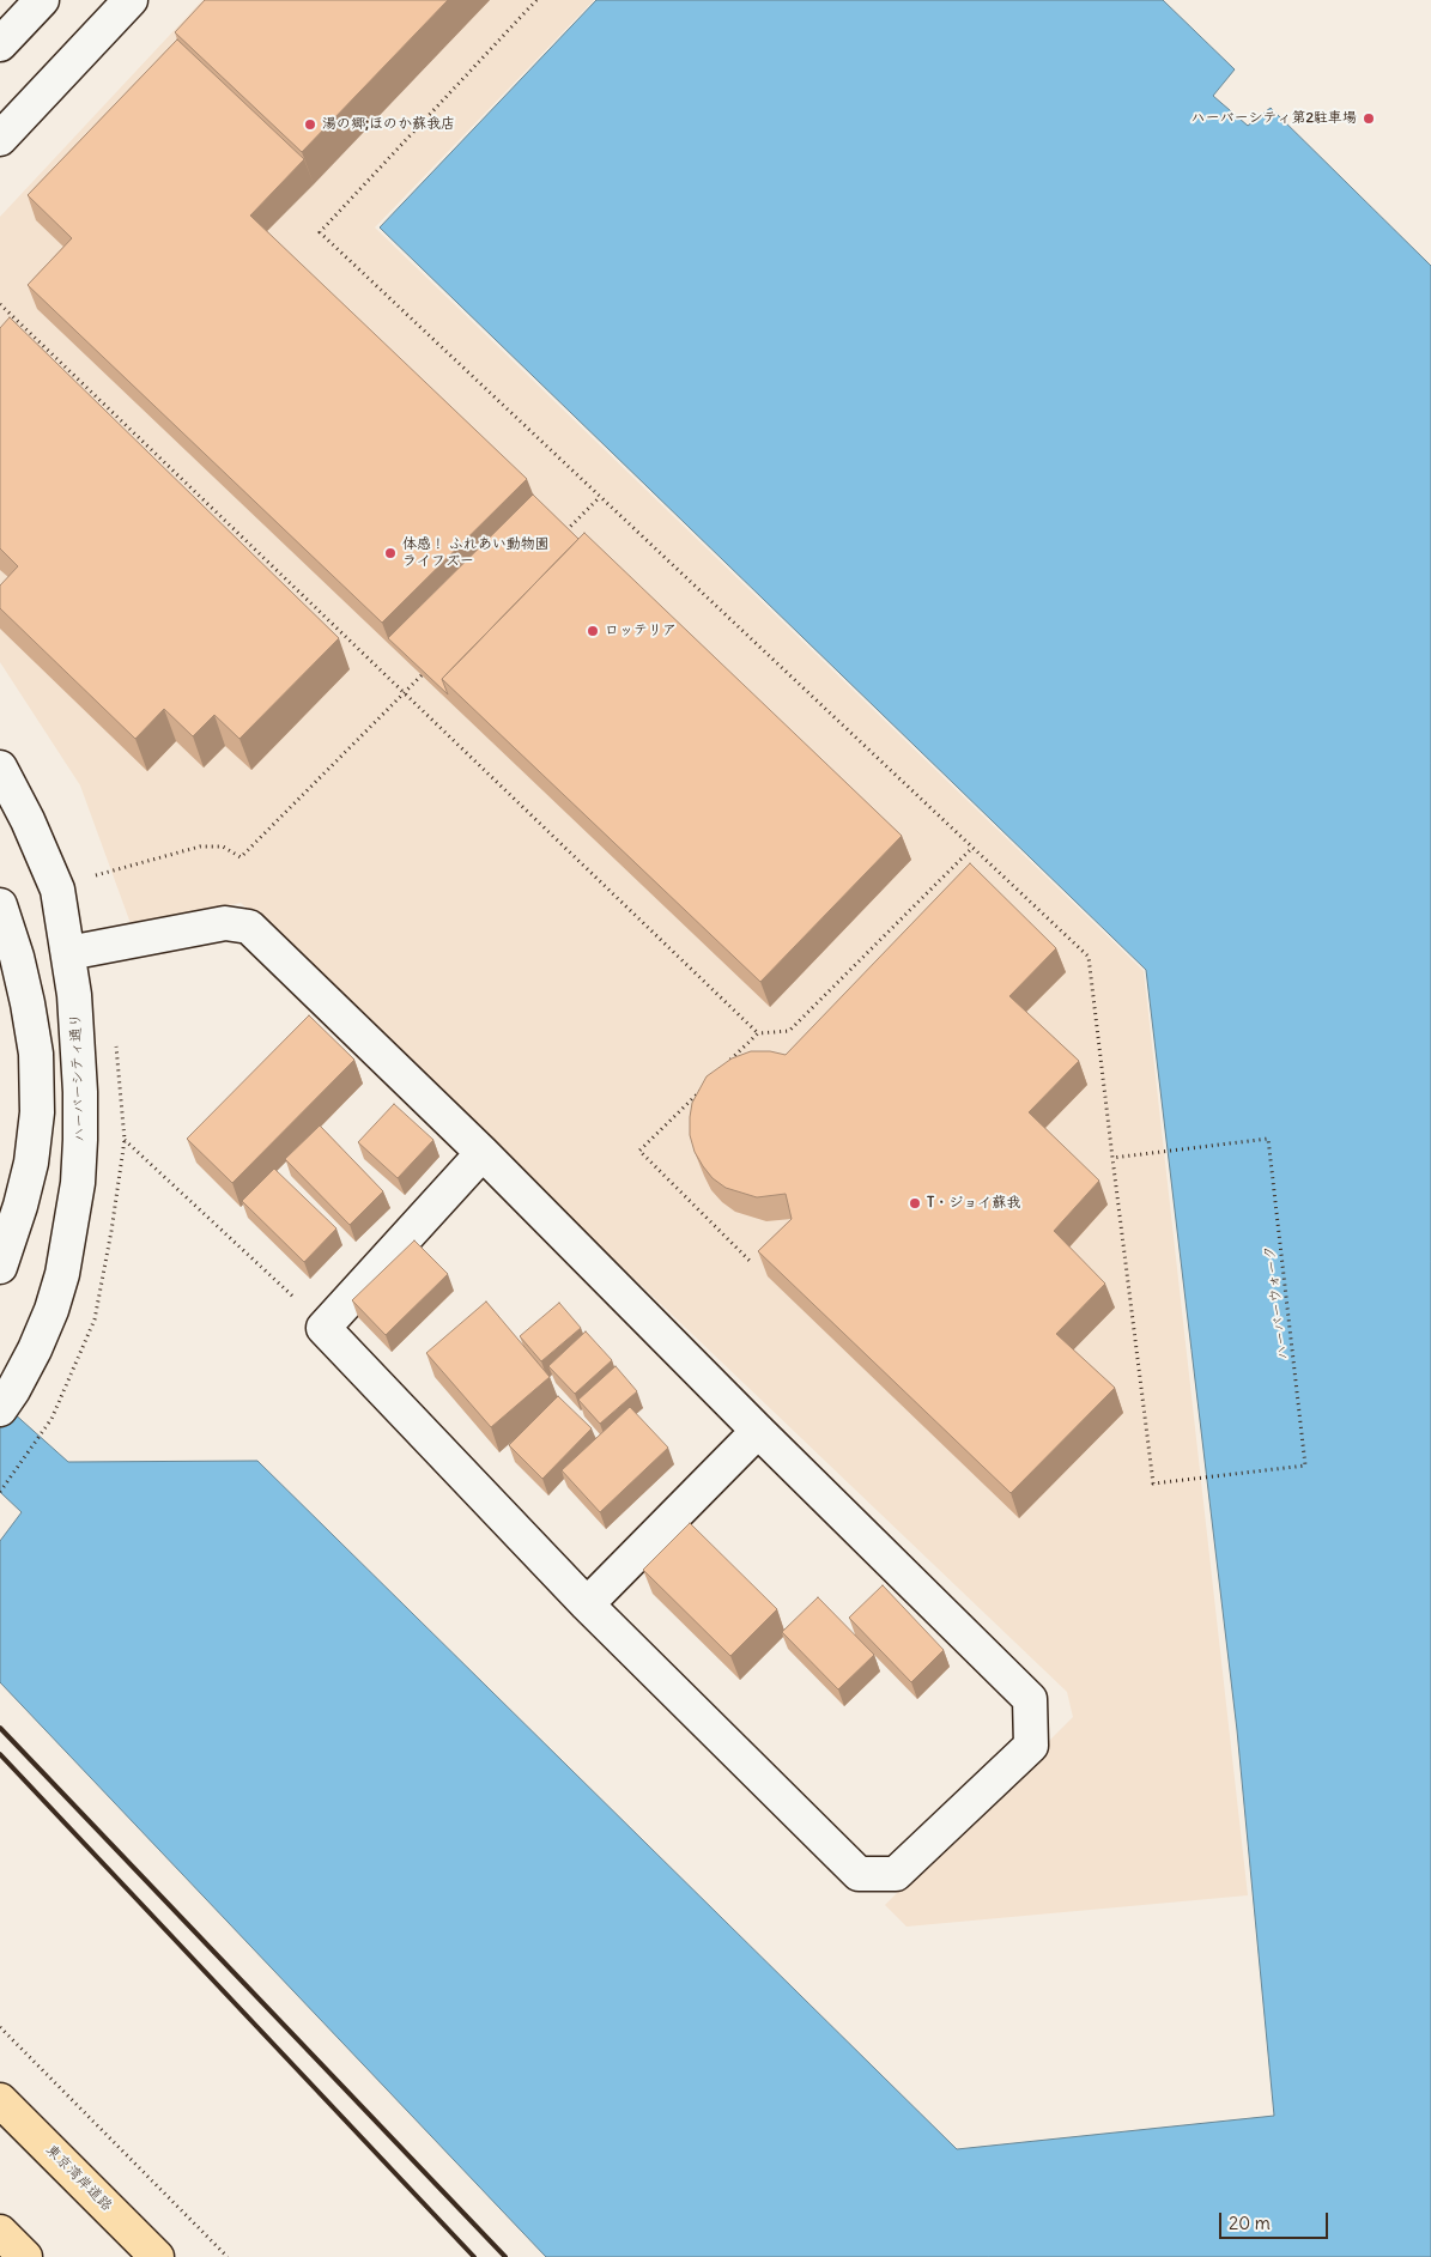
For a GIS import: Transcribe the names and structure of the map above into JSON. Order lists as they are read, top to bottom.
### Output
{
  "streets": {
    "highway": ["東京湾岸道路"],
    "street": ["ハーバーシティ通り"],
    "path": ["ハーバーウォーク"]
  },
  "places": [
    "ハーバーシティ第2駐車場",
    "湯の郷;ほのか蘇我店",
    "体感！ ふれあい動物園 ライフズー",
    "ロッテリア",
    "T・ジョイ蘇我"
  ],
  "scale_bar": "20 m"
}
